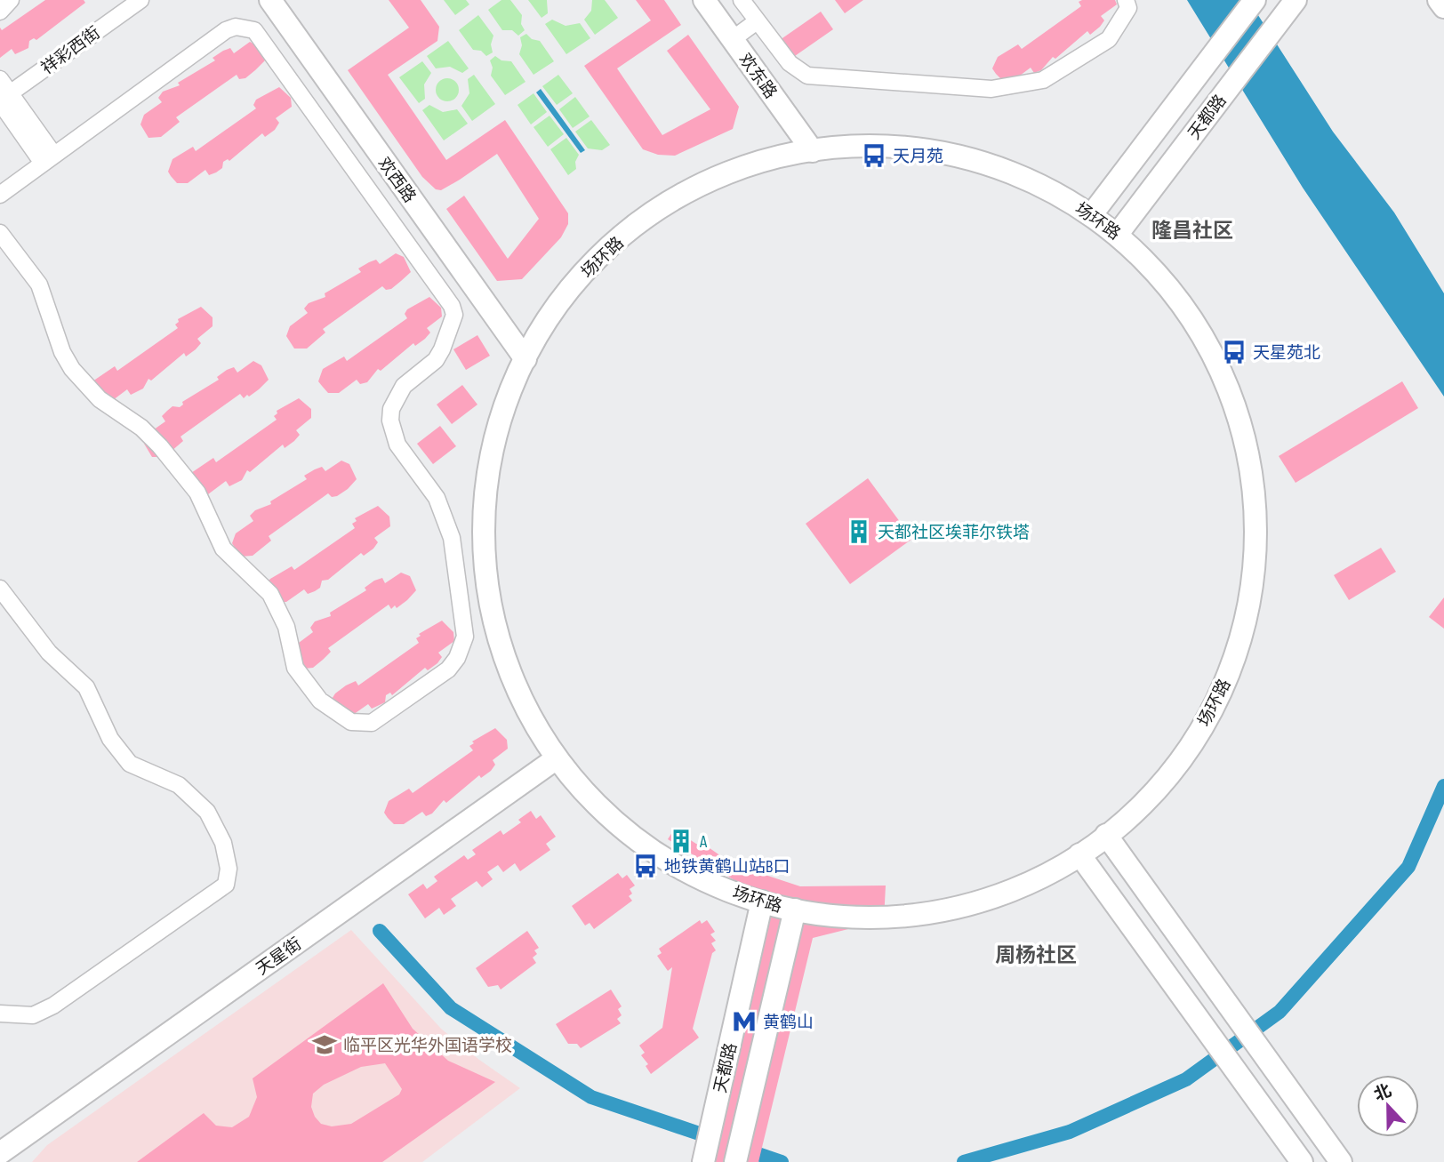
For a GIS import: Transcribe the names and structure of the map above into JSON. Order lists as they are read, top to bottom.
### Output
{
  "streets": {
    "main road": [
      "欢东路",
      "天都路",
      "欢西路",
      "场环路",
      "天星街"
    ],
    "street": ["祥彩西街"]
  },
  "crossings": [
    ["欢东路", "场环路"],
    ["天都路", "场环路"],
    ["欢西路", "场环路"],
    ["场环路", "天星街"]
  ],
  "districts": ["隆昌社区", "周杨社区"],
  "places": {
    "bus stop": ["天月苑", "天星苑北", "地铁黄鹤山站B口"],
    "building": ["天都社区埃菲尔铁塔", "A"],
    "metro station": ["黄鹤山"],
    "school or university": ["临平区光华外国语学校"]
  },
  "north": "top"
}
